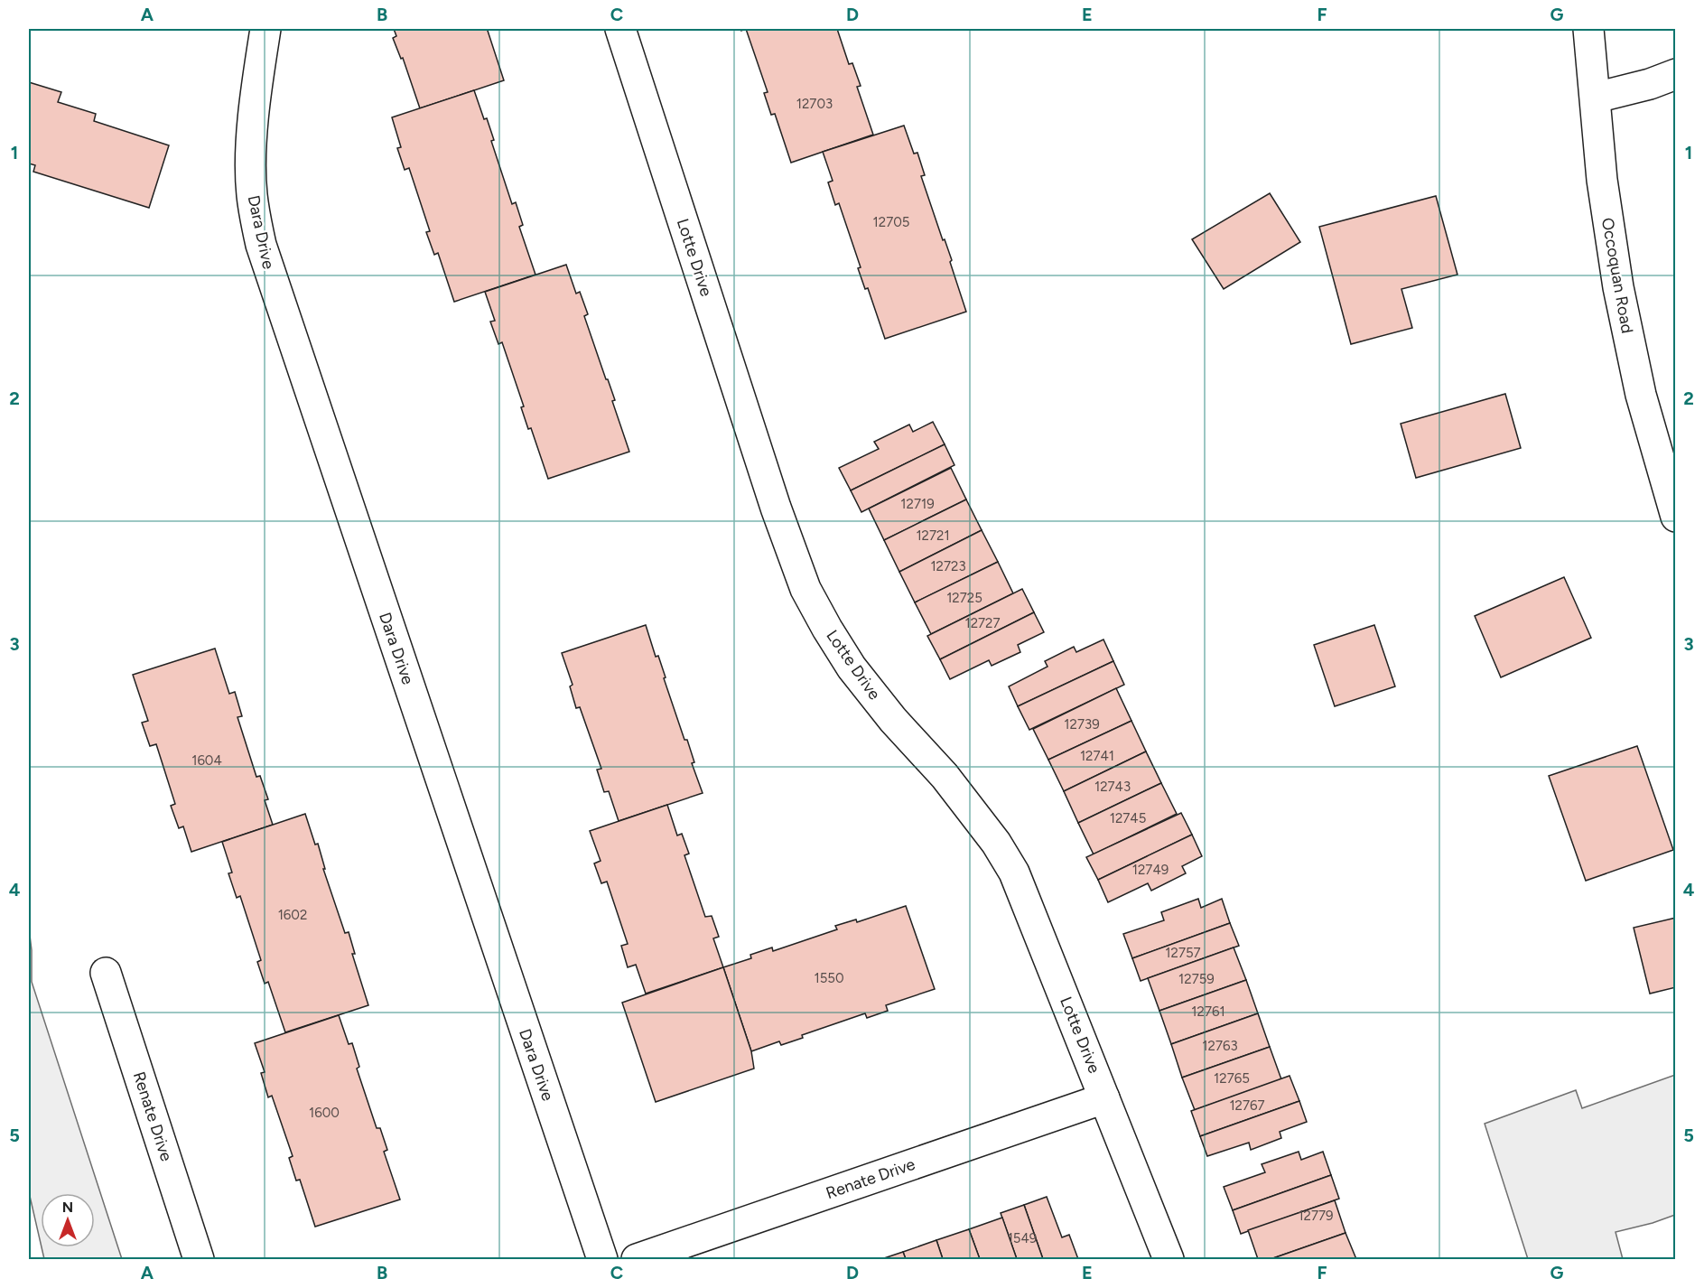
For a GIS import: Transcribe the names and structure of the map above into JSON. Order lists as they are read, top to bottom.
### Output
{
  "streets": {
    "street": [
      "Dara Drive",
      "Lotte Drive",
      "Occoquan Road",
      "Renate Drive"
    ]
  },
  "crossings": [
    ["Lotte Drive", "Renate Drive"]
  ],
  "house_numbers": [
    "12703",
    "12705",
    "12719",
    "12721",
    "12723",
    "12725",
    "12727",
    "12739",
    "12741",
    "1604",
    "12743",
    "12745",
    "12749",
    "1602",
    "12757",
    "1550",
    "12759",
    "12761",
    "12763",
    "12765",
    "12767",
    "1600",
    "12779",
    "1549"
  ],
  "north": "top",
  "grid": {
    "columns": [
      "A",
      "B",
      "C",
      "D",
      "E",
      "F",
      "G"
    ],
    "rows": [
      "1",
      "2",
      "3",
      "4",
      "5"
    ]
  }
}
